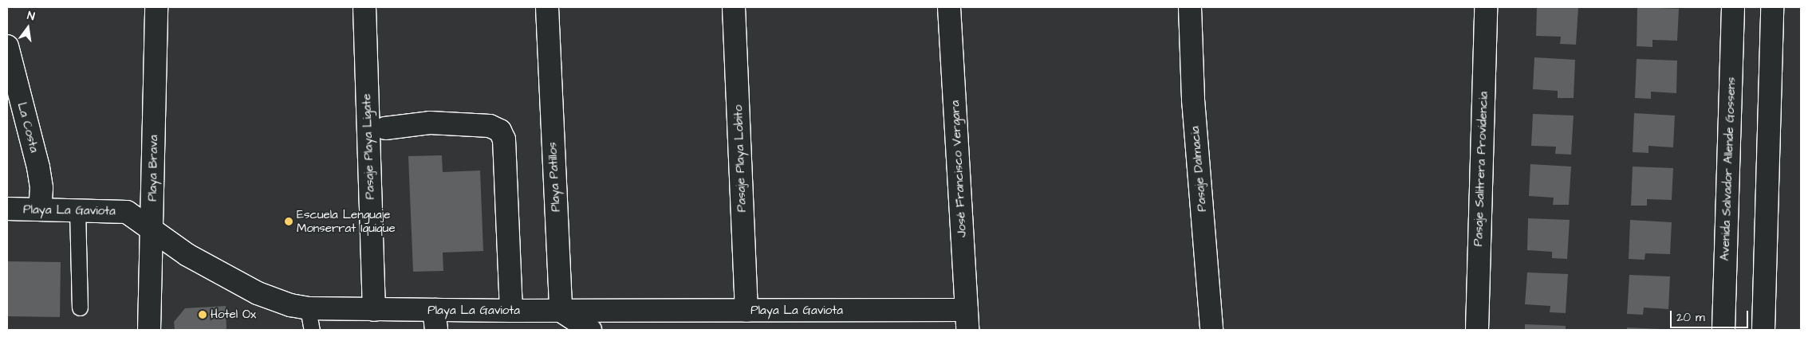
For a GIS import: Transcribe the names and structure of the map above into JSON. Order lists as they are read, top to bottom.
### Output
{
  "streets": {
    "street": [
      "La Costa",
      "Pasaje Playa Ligate",
      "Pasaje Playa Lobito",
      "Playa Brava",
      "José Francisco Vergara",
      "Pasaje Dalmacia",
      "Pasaje Salitrera Providencia",
      "Avenida Salvador Allende Gossens",
      "Playa Patillos",
      "Playa La Gaviota"
    ]
  },
  "crossings": [
    ["La Costa", "Playa La Gaviota"],
    ["Pasaje Playa Ligate", "Playa La Gaviota"],
    ["Pasaje Playa Lobito", "Playa La Gaviota"],
    ["Playa Brava", "Playa La Gaviota"],
    ["José Francisco Vergara", "Playa La Gaviota"],
    ["Playa Patillos", "Playa La Gaviota"]
  ],
  "places": ["Escuela Lenguaje Monserrat Iquique", "Hotel Ox"],
  "scale_bar": "20 m",
  "north": "top"
}
